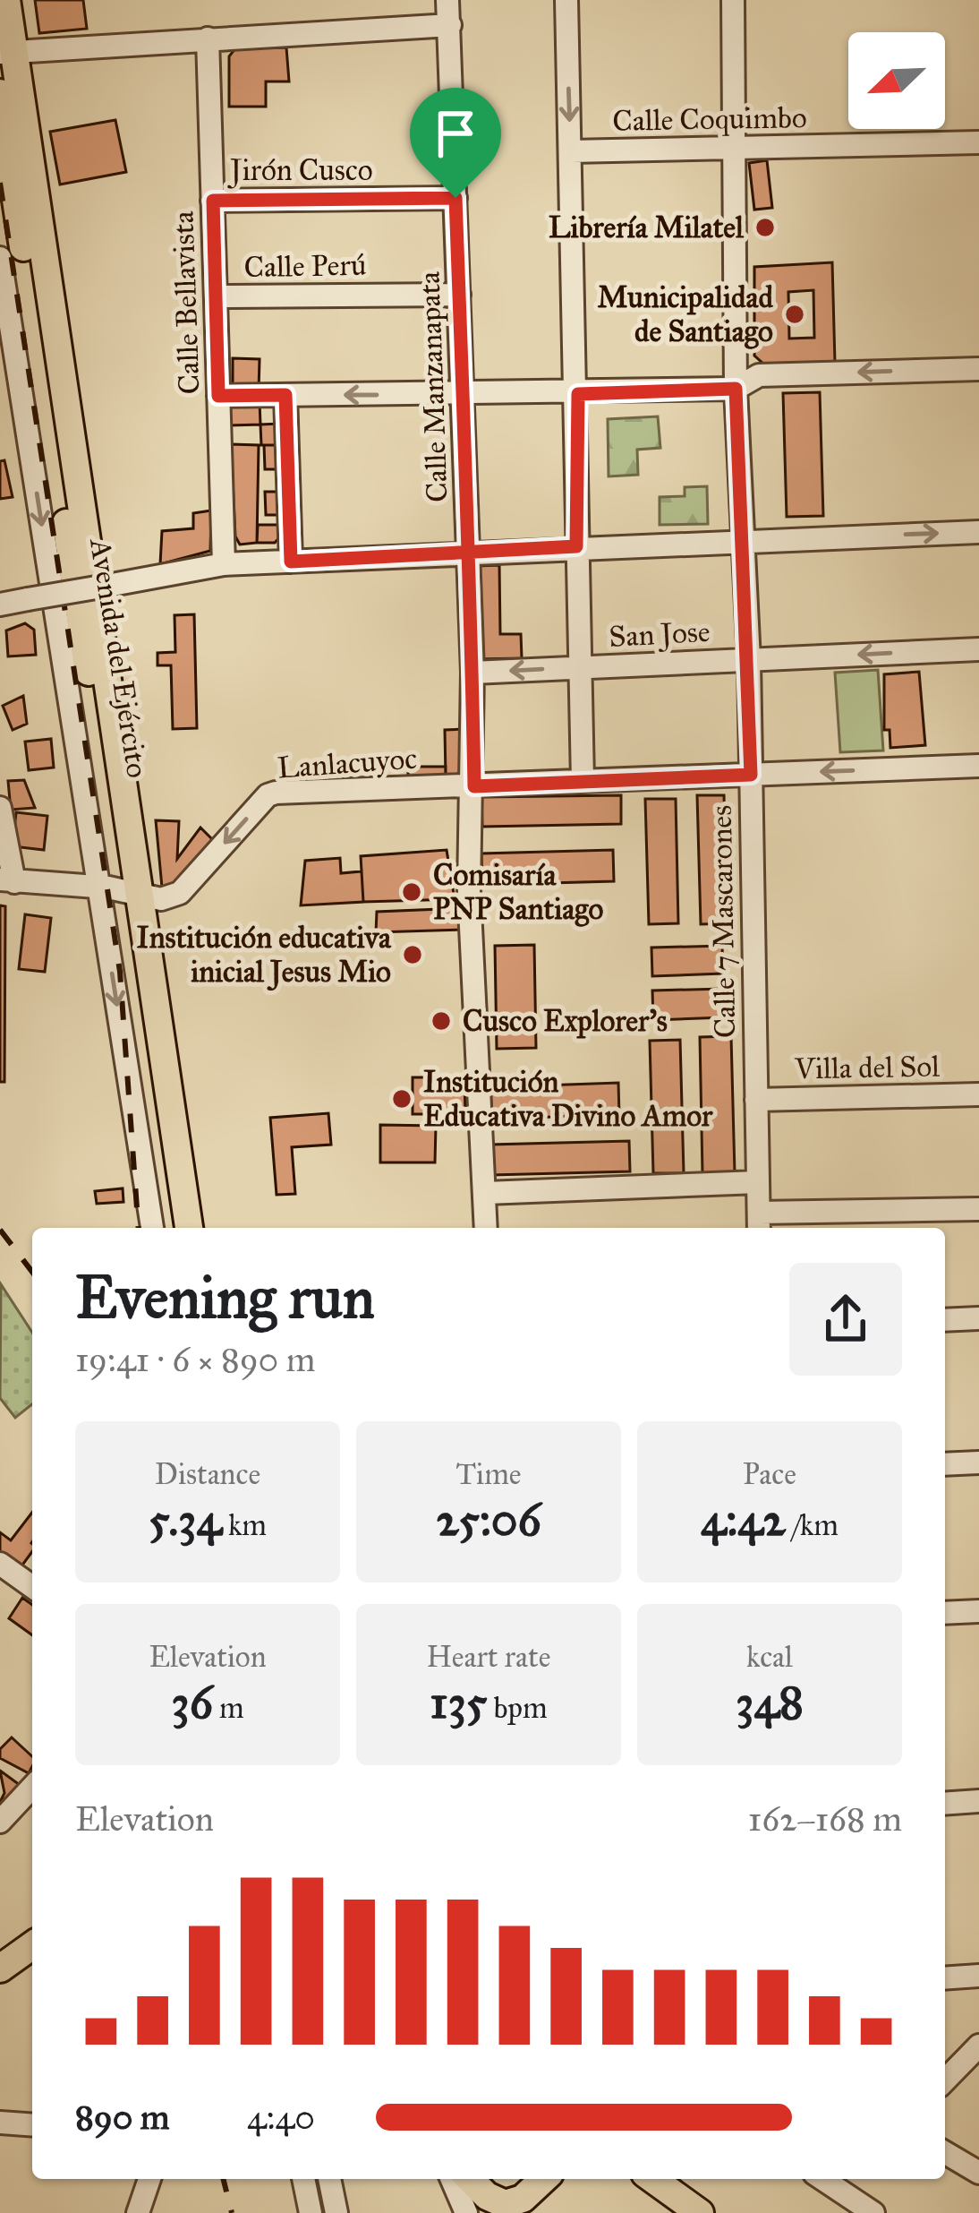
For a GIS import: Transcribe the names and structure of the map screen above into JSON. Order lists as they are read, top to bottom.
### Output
{
  "streets": {
    "main road": ["Avenida del Ejército"],
    "street": [
      "Calle Coquimbo",
      "Jirón Cusco",
      "Calle Perú",
      "Calle Bellavista",
      "Calle Manzanapata",
      "San Jose",
      "Lanlacuyoc",
      "Calle 7 Mascarones",
      "Villa del Sol"
    ]
  },
  "crossings": [
    ["Calle Coquimbo", "Calle 7 Mascarones"],
    ["Jirón Cusco", "Calle Bellavista"],
    ["Jirón Cusco", "Calle Manzanapata"],
    ["Calle Perú", "Calle Bellavista"],
    ["Calle Perú", "Calle Manzanapata"],
    ["Calle Manzanapata", "San Jose"],
    ["Calle Manzanapata", "Lanlacuyoc"],
    ["San Jose", "Calle 7 Mascarones"],
    ["Avenida del Ejército", "Lanlacuyoc"],
    ["Lanlacuyoc", "Calle 7 Mascarones"],
    ["Calle 7 Mascarones", "Villa del Sol"]
  ],
  "one_way": ["Lanlacuyoc"],
  "places": [
    "Librería Milatel",
    "Municipalidad de Santiago",
    "Comisaría PNP Santiago",
    "Institución educativa inicial Jesus Mio",
    "Cusco Explorer's",
    "Institución Educativa Divino Amor"
  ],
  "north": "bottom left",
  "page": {
    "heading": ["Evening run", "19:41 · 6 × 890 m"],
    "stats": [
      ["Distance", "5.34 km"],
      ["Time", "25:06"],
      ["Pace", "4:42 /km"],
      ["Elevation", "36 m"],
      ["Heart rate", "135 bpm"],
      ["kcal", "348"]
    ],
    "chart": ["Elevation", "162–168 m"],
    "list": [
      {
        "name": "890 m",
        "note": "4:40"
      }
    ]
  }
}
